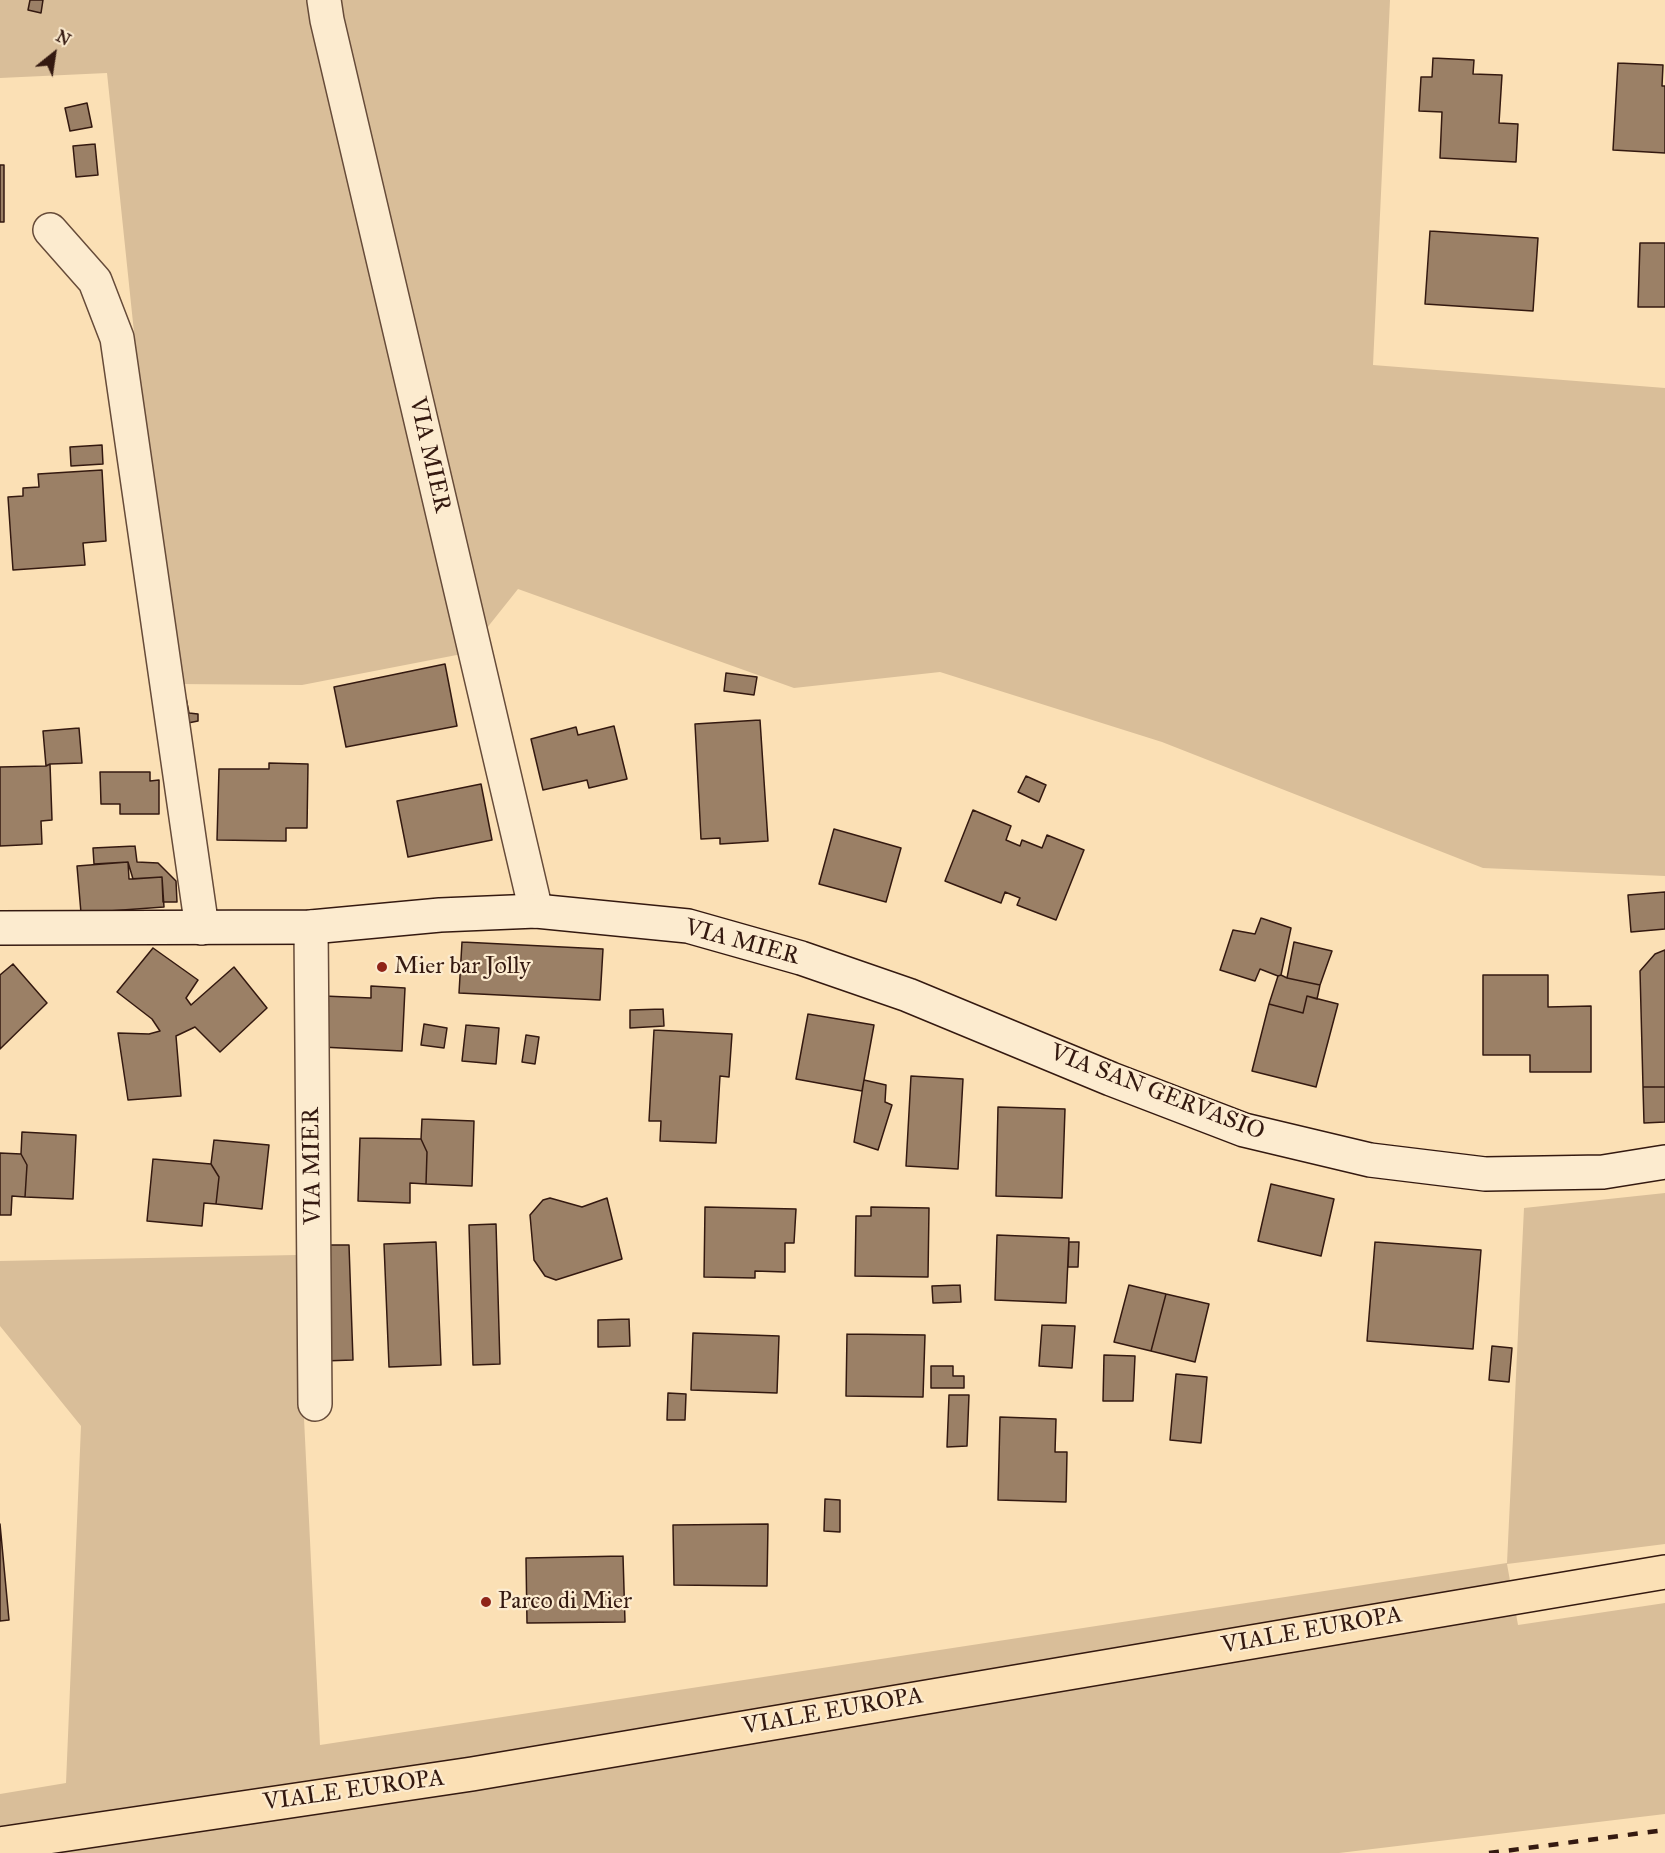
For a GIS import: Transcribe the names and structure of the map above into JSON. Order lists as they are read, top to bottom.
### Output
{
  "streets": {
    "main road": ["VIALE EUROPA"],
    "street": ["VIA MIER", "VIA SAN GERVASIO"]
  },
  "crossings": [
    ["VIA MIER", "VIA SAN GERVASIO"]
  ],
  "places": ["Mier bar Jolly", "Parco di Mier"],
  "north": "top right"
}
